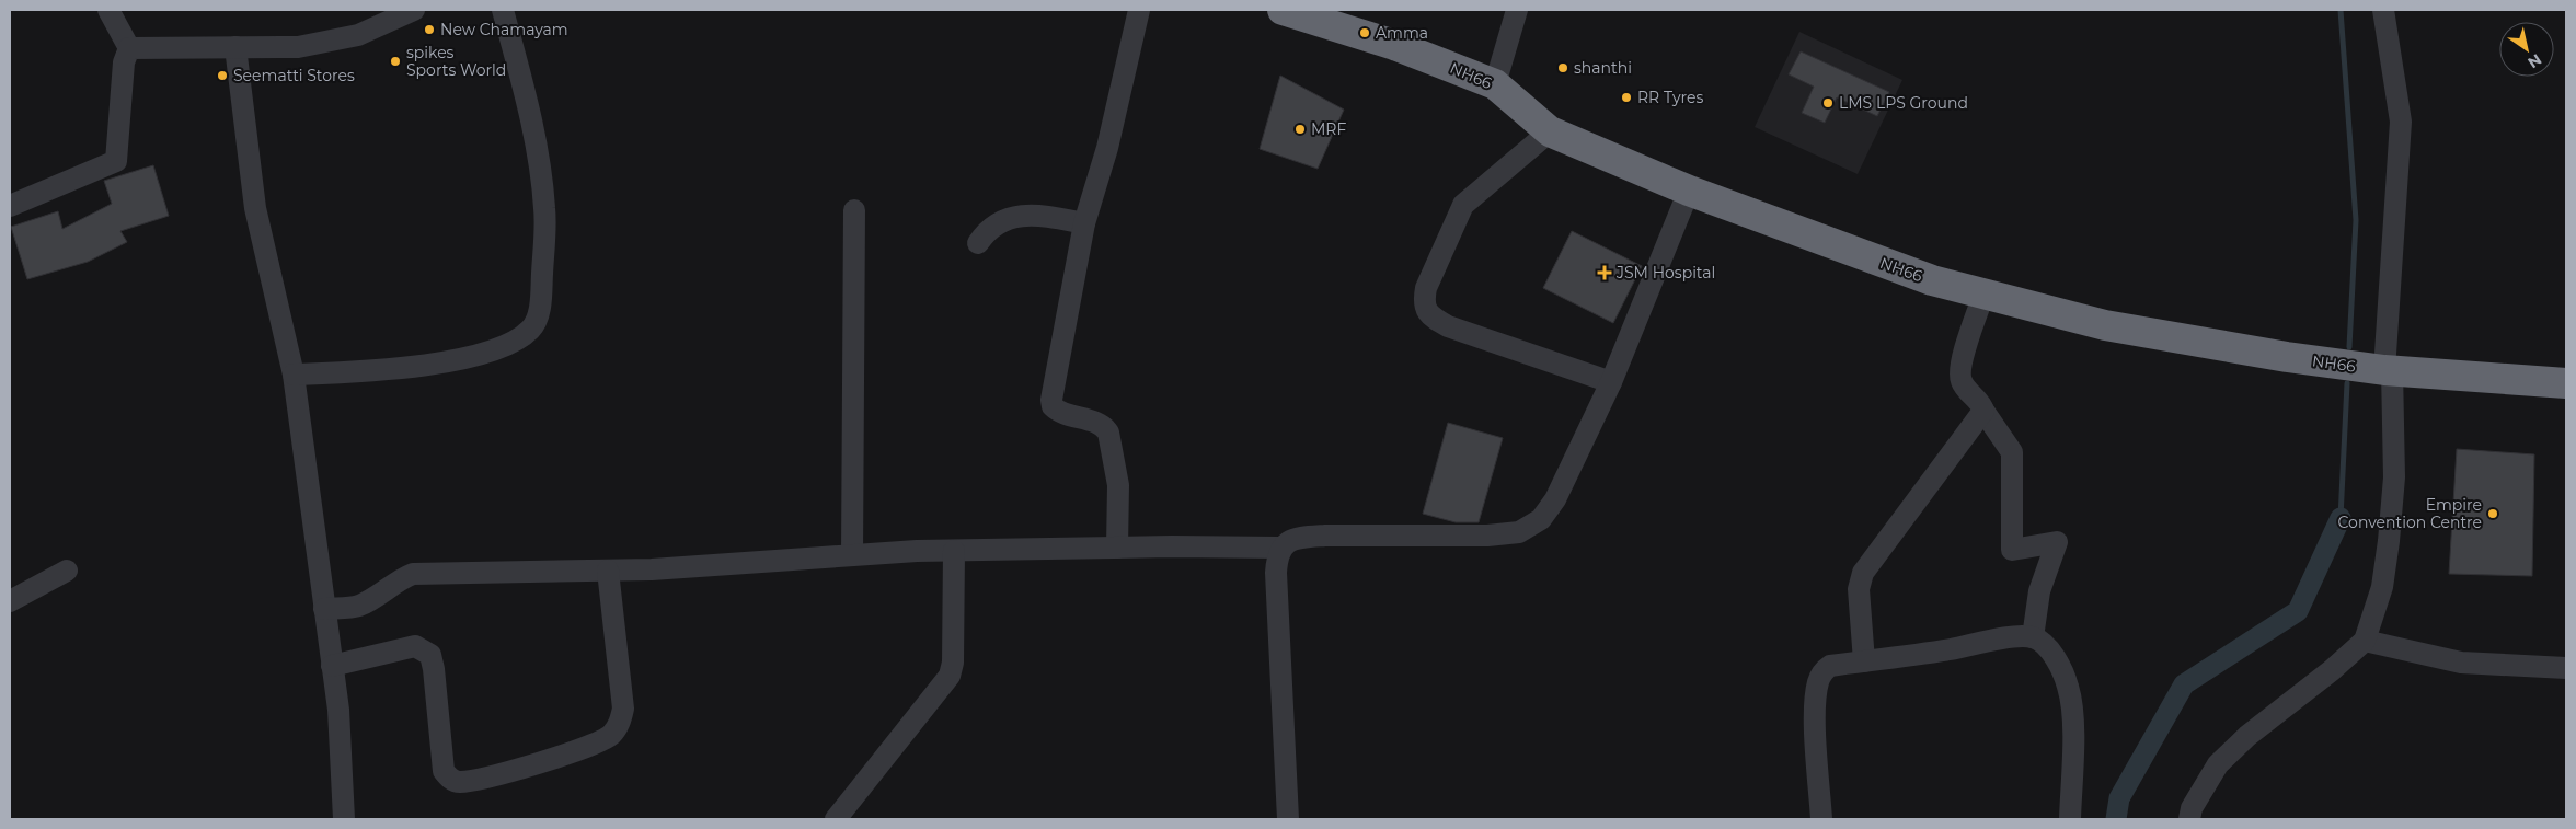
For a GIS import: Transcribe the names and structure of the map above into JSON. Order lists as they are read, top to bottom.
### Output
{
  "streets": {
    "highway": ["NH66"]
  },
  "places": {
    "other": [
      "New Chamayam",
      "Amma",
      "spikes Sports World",
      "shanthi",
      "Seematti Stores",
      "RR Tyres",
      "LMS LPS Ground",
      "MRF",
      "Empire Convention Centre"
    ],
    "health": ["JSM Hospital"]
  },
  "north": "bottom right"
}
